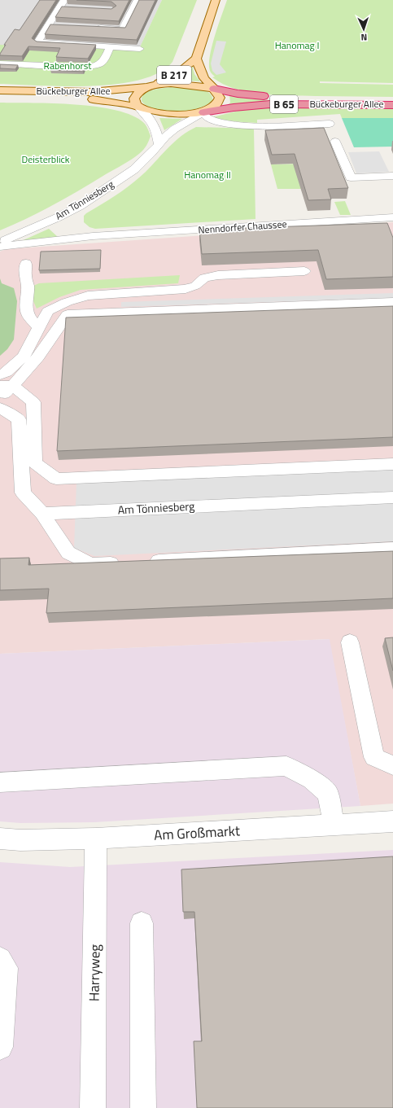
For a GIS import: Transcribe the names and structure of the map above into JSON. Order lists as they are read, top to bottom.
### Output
{
  "streets": {
    "highway": ["Bückeburger Allee", "B 65"],
    "main road": ["B 217"],
    "street": [
      "Am Tönniesberg",
      "Nenndorfer Chaussee",
      "Am Großmarkt",
      "Harryweg"
    ]
  },
  "crossings": [
    ["B 217", "Bückeburger Allee"],
    ["B 217", "B 65"],
    ["Bückeburger Allee", "B 65"],
    ["Bückeburger Allee", "Am Tönniesberg"],
    ["B 65", "Am Tönniesberg"],
    ["Am Tönniesberg", "Nenndorfer Chaussee"],
    ["Am Großmarkt", "Harryweg"]
  ],
  "parks": [
    "Hanomag I",
    "Rabenhorst",
    "Deisterblick",
    "Hanomag II"
  ],
  "north": "bottom"
}
